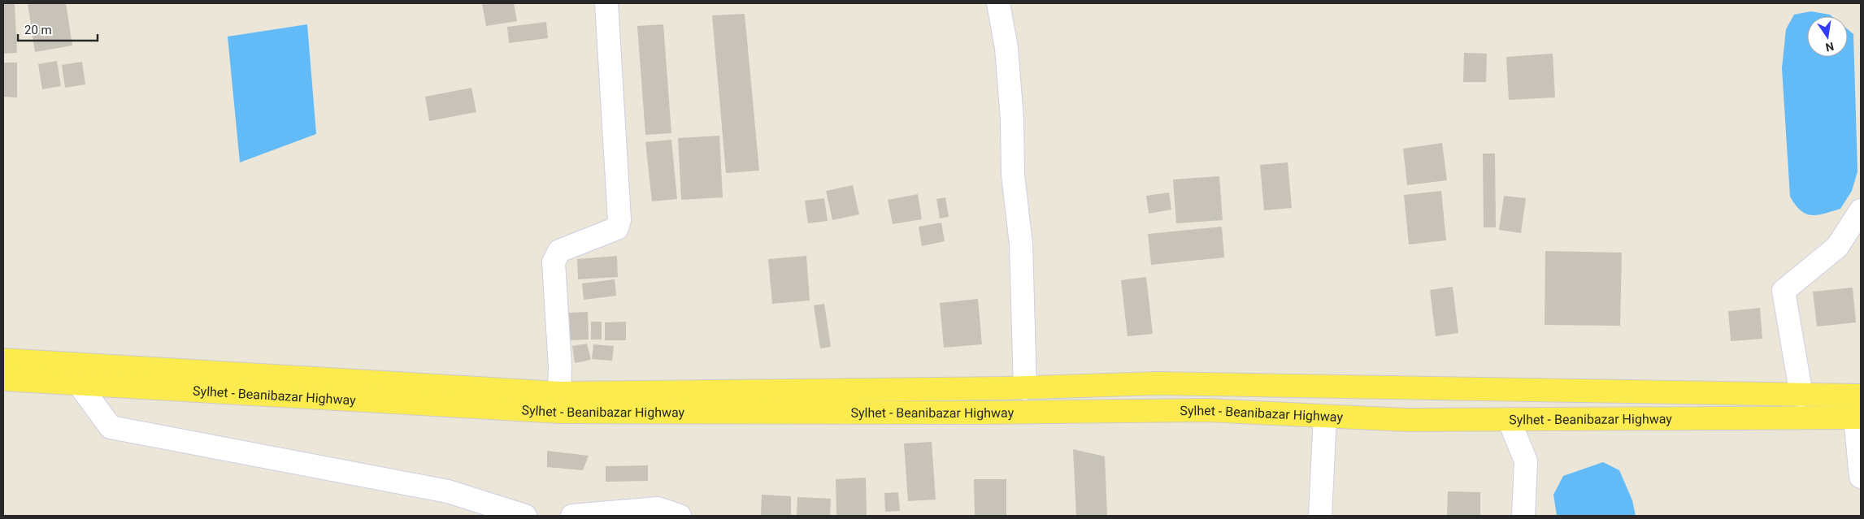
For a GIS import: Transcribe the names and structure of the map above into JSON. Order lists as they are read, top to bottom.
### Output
{
  "streets": {
    "main road": ["Sylhet - Beanibazar Highway"]
  },
  "scale_bar": "20 m",
  "north": "bottom"
}
